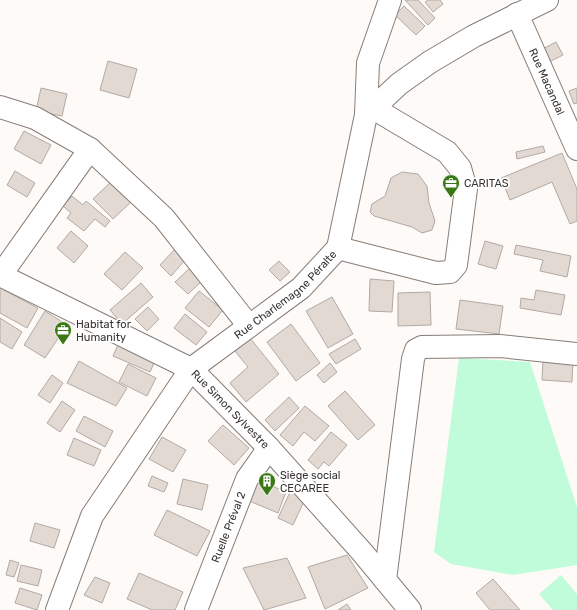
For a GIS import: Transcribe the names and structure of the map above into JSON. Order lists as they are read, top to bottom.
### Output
{
  "streets": {
    "street": [
      "Rue Macandal",
      "Rue Charlemagne Péralte",
      "Rue Simon Sylvestre",
      "Ruelle Préval 2"
    ]
  },
  "crossings": [
    ["Rue Charlemagne Péralte", "Rue Simon Sylvestre"],
    ["Rue Simon Sylvestre", "Ruelle Préval 2"]
  ],
  "places": {
    "office": ["CARITAS", "Habitat for Humanity"],
    "building": ["Siège social CECAREE"]
  }
}
